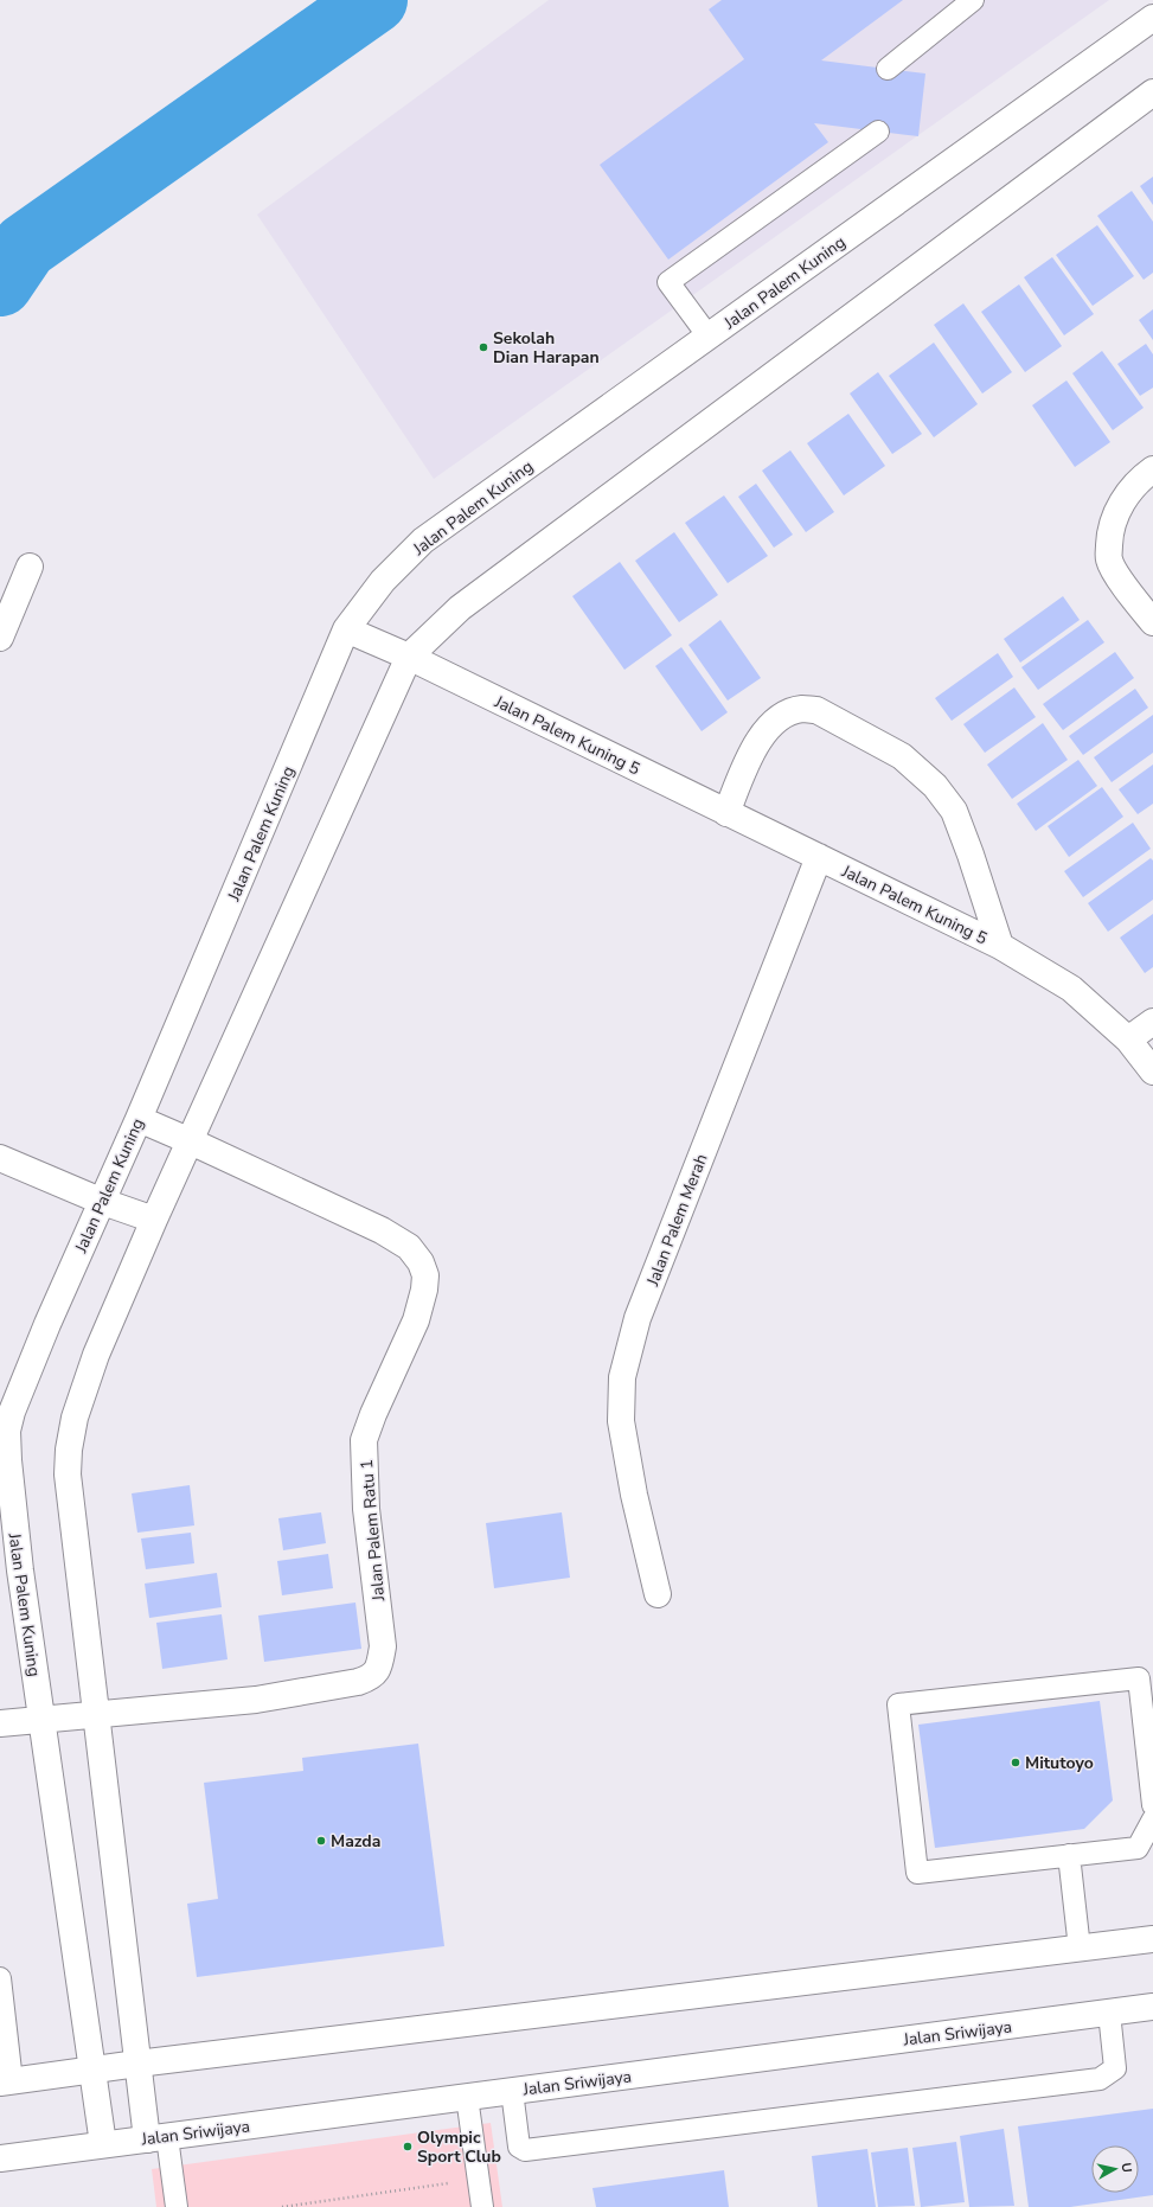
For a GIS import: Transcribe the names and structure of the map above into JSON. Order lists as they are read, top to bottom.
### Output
{
  "streets": {
    "street": [
      "Jalan Palem Kuning",
      "Jalan Palem Kuning 5",
      "Jalan Palem Merah",
      "Jalan Palem Ratu 1",
      "Jalan Sriwijaya"
    ]
  },
  "crossings": [
    ["Jalan Palem Kuning", "Jalan Palem Kuning 5"],
    ["Jalan Palem Kuning", "Jalan Palem Ratu 1"],
    ["Jalan Palem Kuning", "Jalan Sriwijaya"],
    ["Jalan Palem Kuning 5", "Jalan Palem Merah"]
  ],
  "places": [
    "Sekolah Dian Harapan",
    "Mitutoyo",
    "Mazda",
    "Olympic Sport Club"
  ],
  "north": "right"
}
